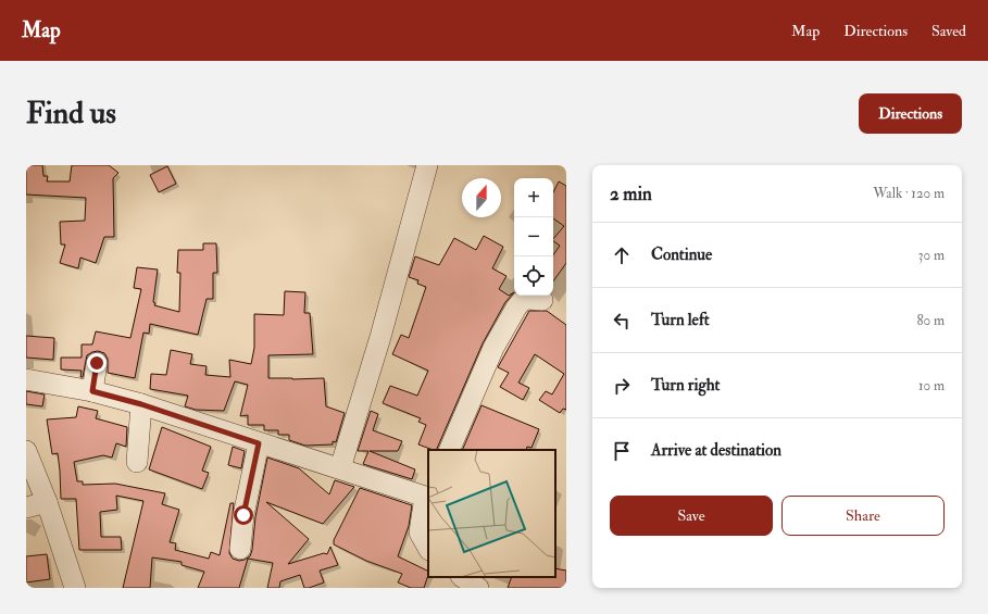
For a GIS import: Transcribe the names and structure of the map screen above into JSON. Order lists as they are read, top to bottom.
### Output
{
  "north": "top",
  "page": {
    "header": "Map",
    "nav": ["Map", "Directions", "Saved"],
    "buttons": [
      "Directions",
      ["Save", "Share"]
    ],
    "title": "Find us",
    "heading": ["2 min", "Walk · 120 m"],
    "map_buttons": ["+", "−"],
    "list": [
      ["Continue", "30 m"],
      ["Turn left", "80 m"],
      ["Turn right", "10 m"],
      "Arrive at destination"
    ]
  }
}
